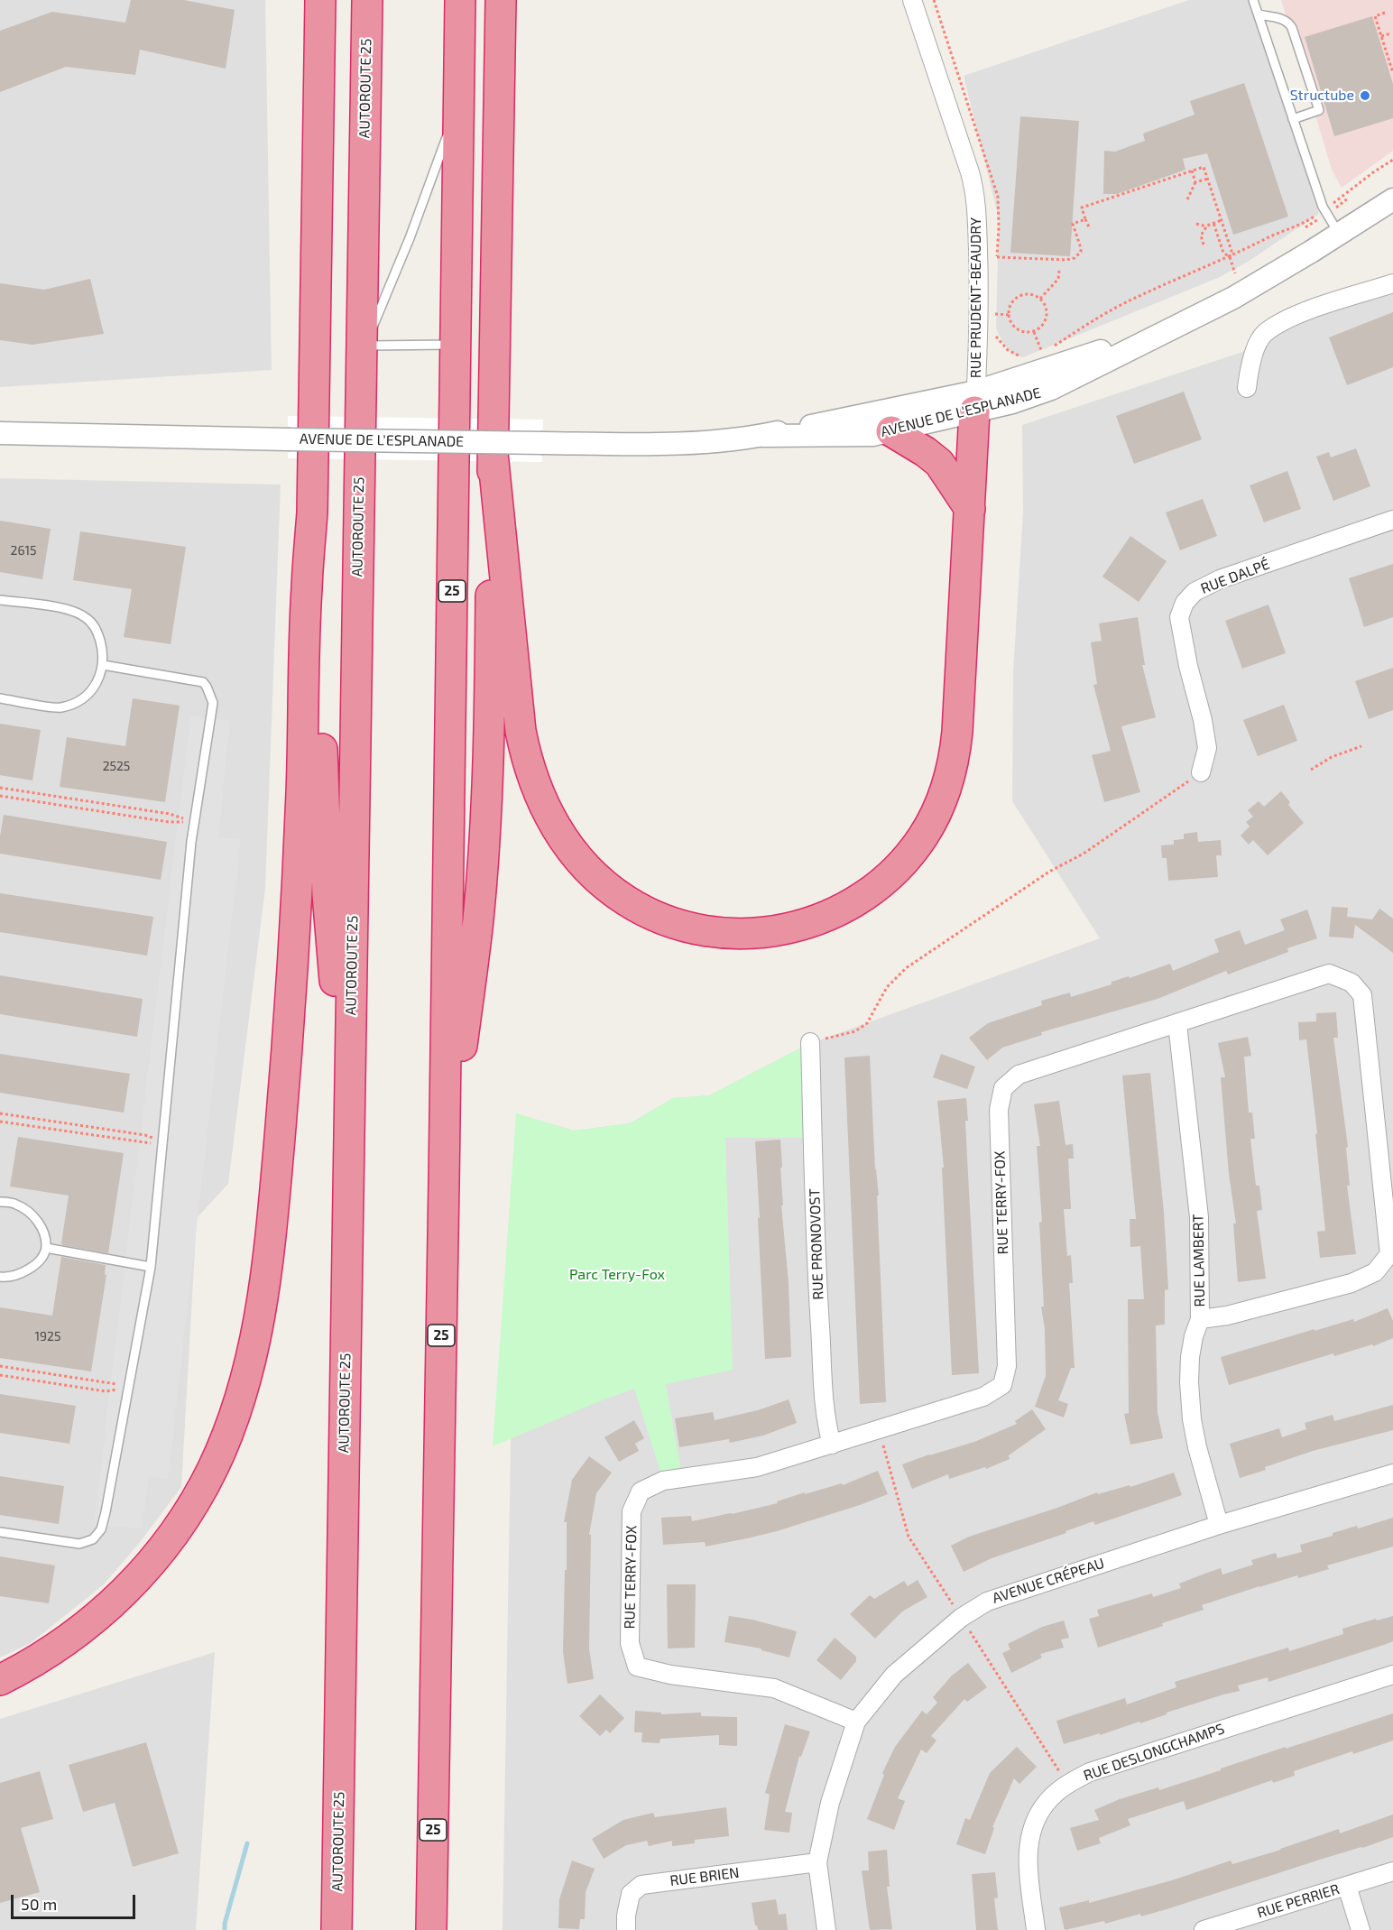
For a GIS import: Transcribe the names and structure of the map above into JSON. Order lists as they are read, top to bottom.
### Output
{
  "streets": {
    "highway": ["AUTOROUTE 25", "25"],
    "street": [
      "RUE PRUDENT-BEAUDRY",
      "AVENUE DE L'ESPLANADE",
      "RUE DALPÉ",
      "RUE TERRY-FOX",
      "RUE PRONOVOST",
      "RUE LAMBERT",
      "AVENUE CRÉPEAU",
      "RUE DESLONGCHAMPS",
      "RUE BRIEN",
      "RUE PERRIER"
    ]
  },
  "crossings": [
    ["RUE PRUDENT-BEAUDRY", "AVENUE DE L'ESPLANADE"],
    ["RUE TERRY-FOX", "RUE PRONOVOST"],
    ["RUE TERRY-FOX", "RUE LAMBERT"],
    ["RUE TERRY-FOX", "AVENUE CRÉPEAU"],
    ["RUE LAMBERT", "AVENUE CRÉPEAU"],
    ["AVENUE CRÉPEAU", "RUE BRIEN"]
  ],
  "parks": ["Parc Terry-Fox"],
  "places": ["Structube"],
  "house_numbers": ["2615", "2525", "1925"],
  "scale_bar": "50 m"
}
